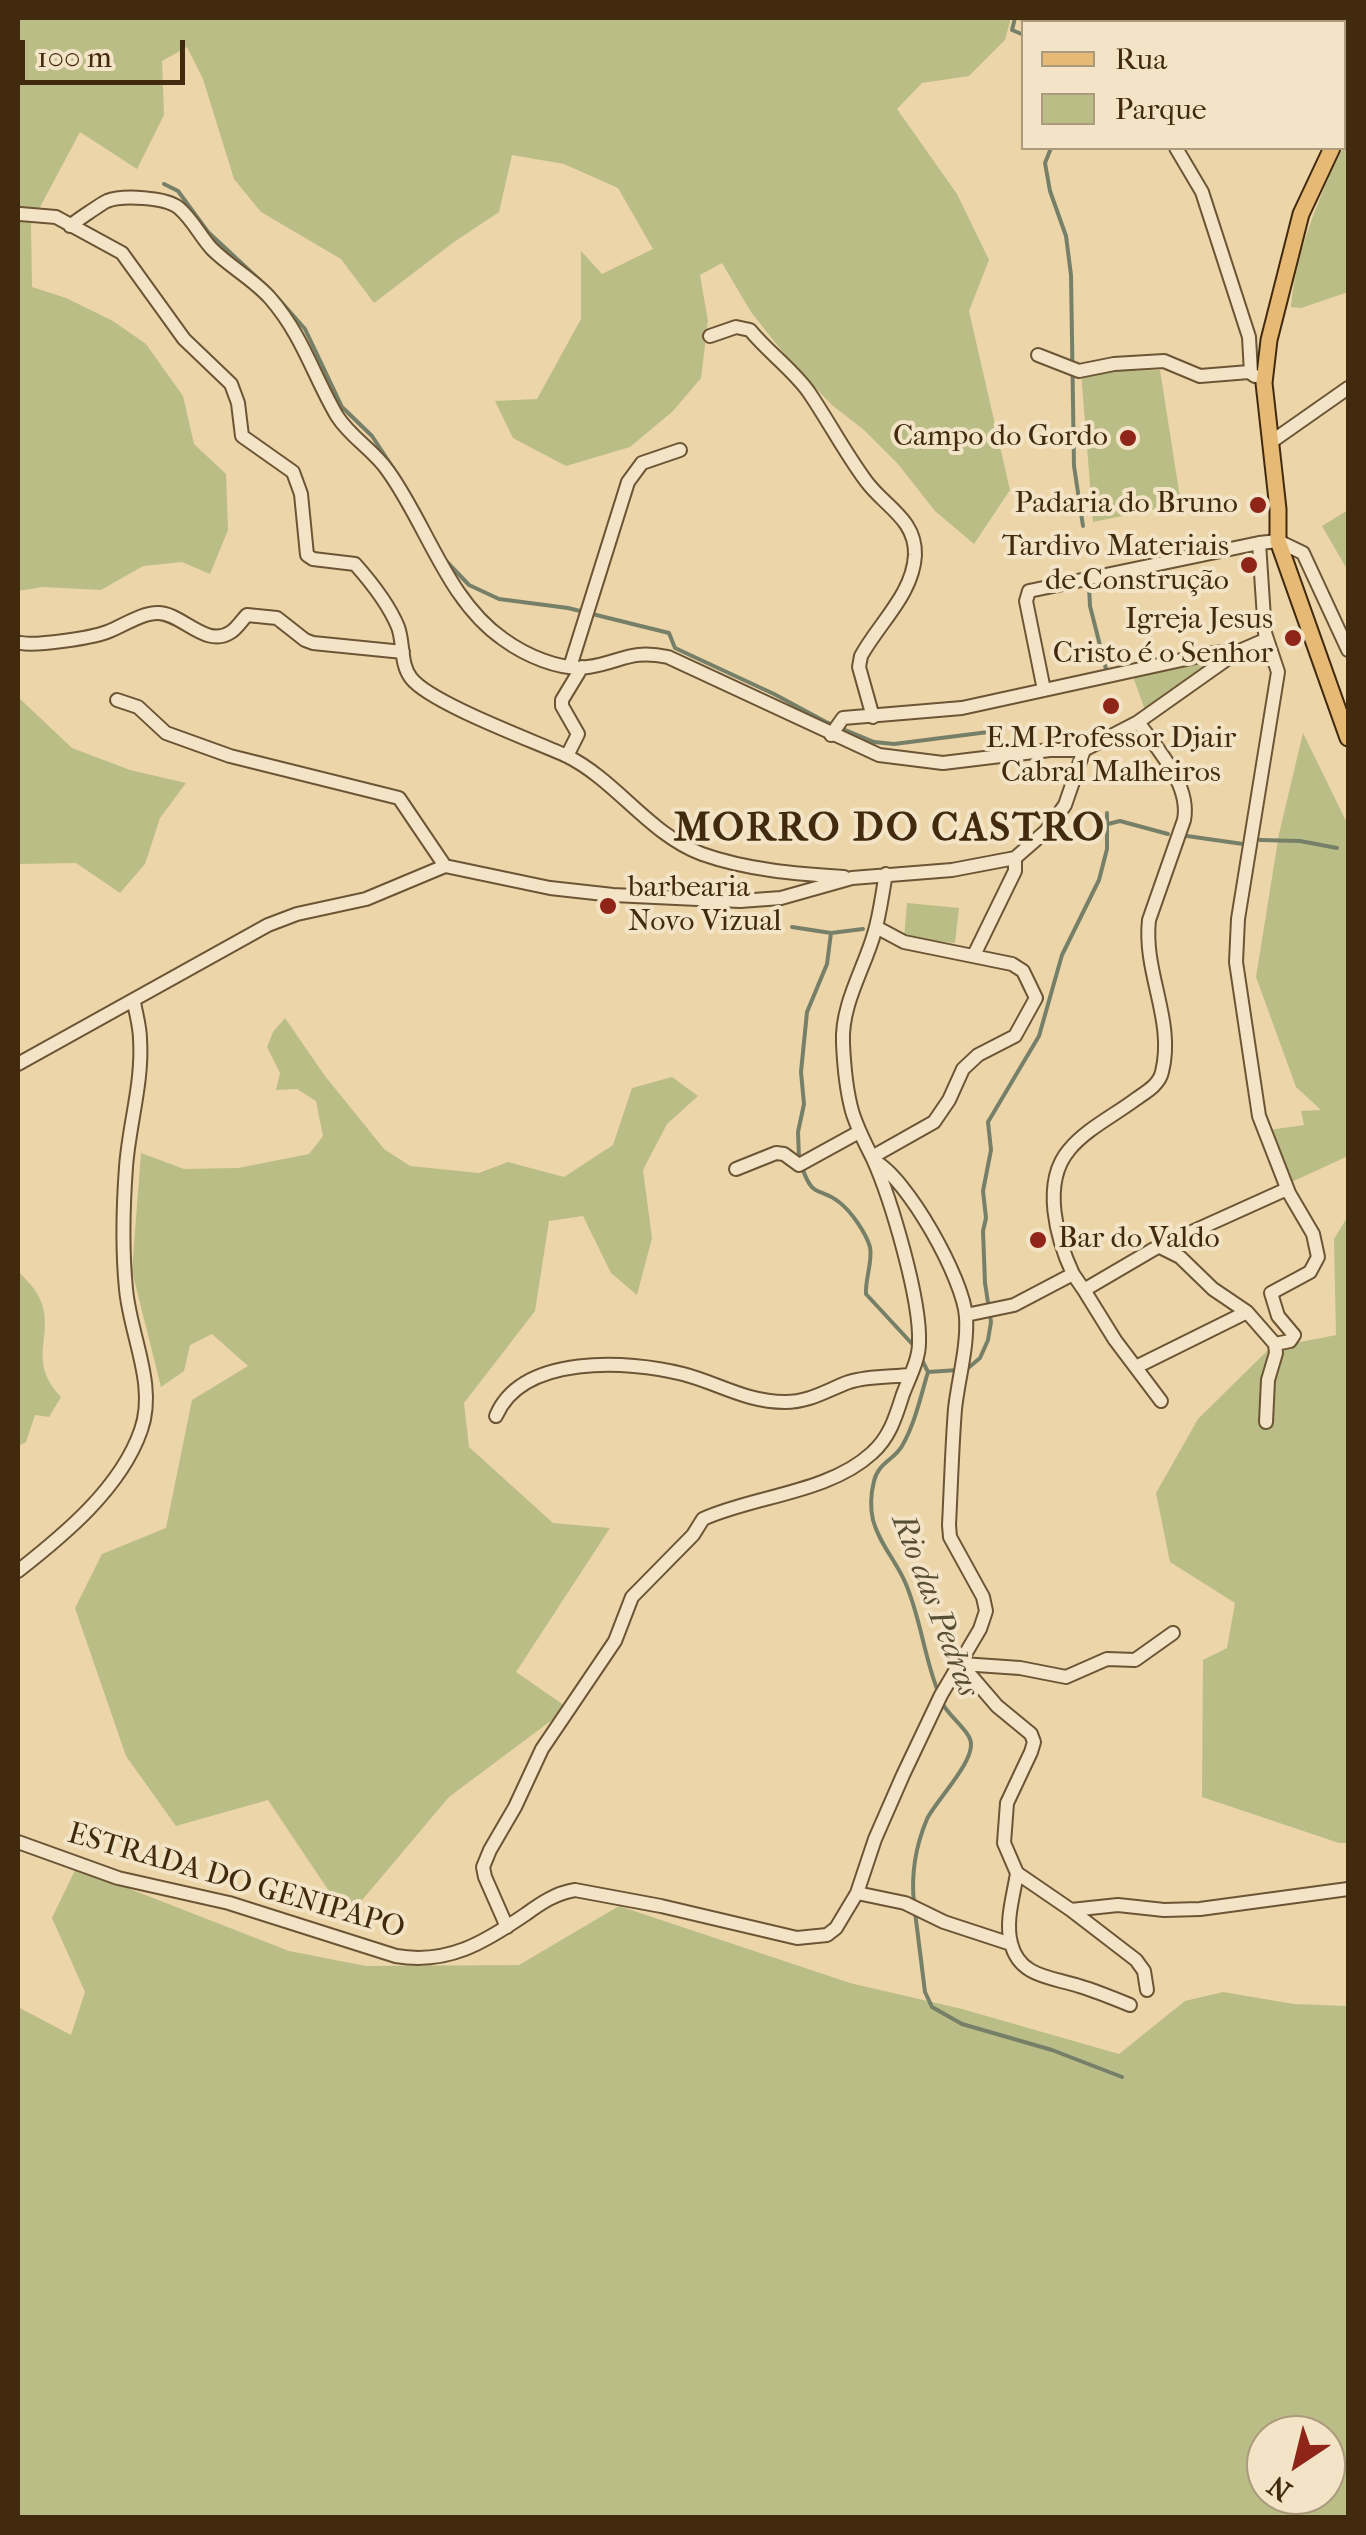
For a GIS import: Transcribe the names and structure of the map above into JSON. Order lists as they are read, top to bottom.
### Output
{
  "streets": {
    "street": ["ESTRADA DO GENIPAPO"]
  },
  "districts": ["MORRO DO CASTRO"],
  "water": ["Rio das Pedras"],
  "places": [
    "Campo do Gordo",
    "Padaria do Bruno",
    "Tardivo Materiais de Construção",
    "Igreja Jesus Cristo é o Senhor",
    "E.M Professor Djair Cabral Malheiros",
    "barbearia Novo Vizual",
    "Bar do Valdo"
  ],
  "legend": ["Rua", "Parque"],
  "scale_bar": "100 m",
  "north": "bottom left"
}
